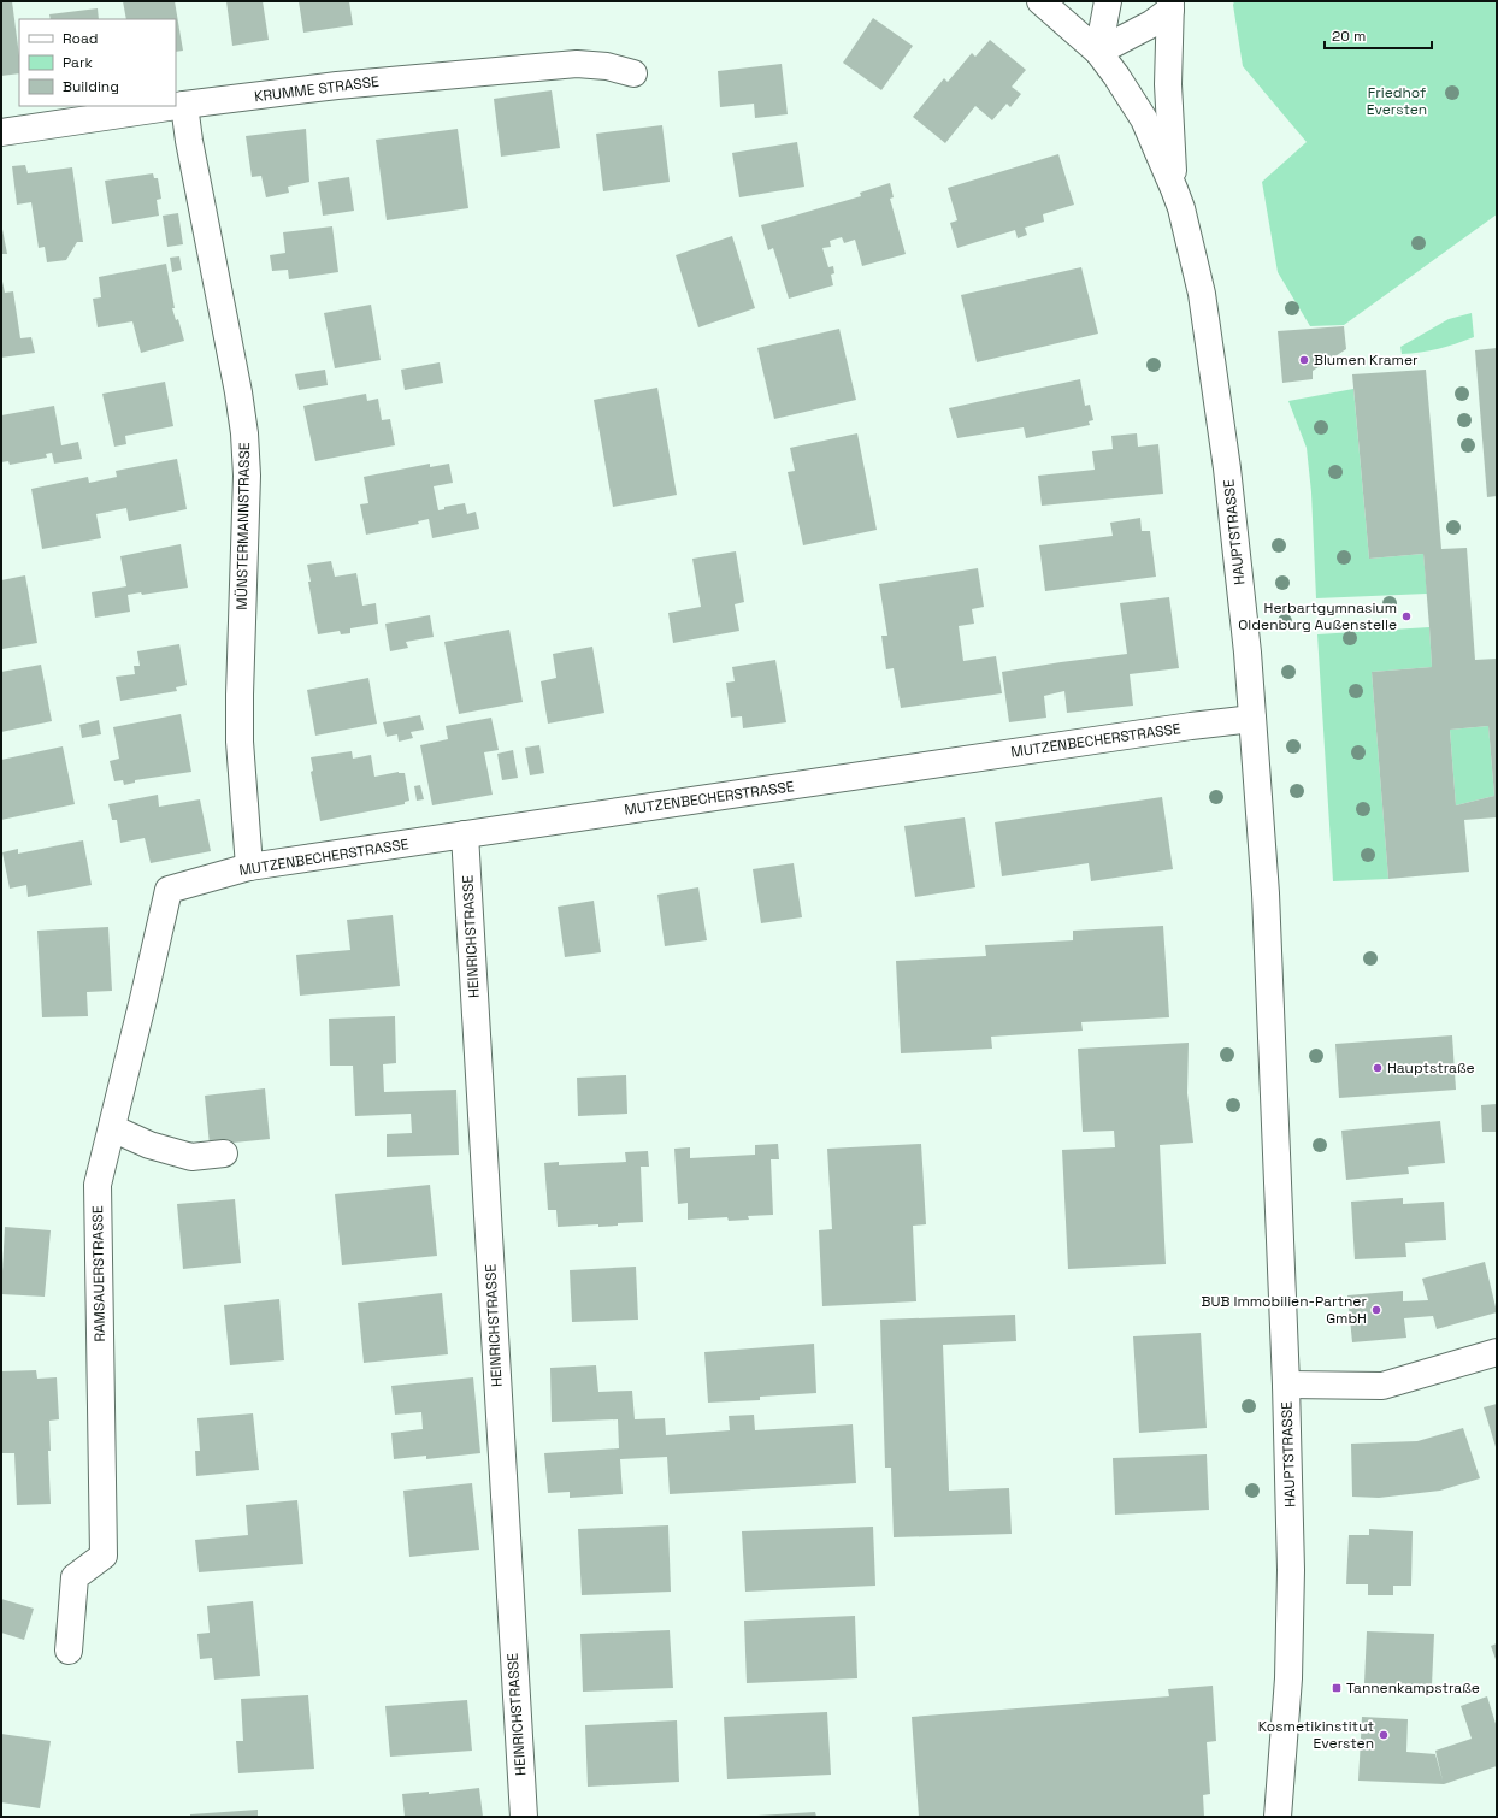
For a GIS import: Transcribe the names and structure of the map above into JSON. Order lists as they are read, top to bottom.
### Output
{
  "streets": {
    "street": [
      "KRUMME STRASSE",
      "MÜNSTERMANNSTRASSE",
      "HAUPTSTRASSE",
      "MUTZENBECHERSTRASSE",
      "HEINRICHSTRASSE",
      "RAMSAUERSTRASSE"
    ]
  },
  "crossings": [
    ["KRUMME STRASSE", "MÜNSTERMANNSTRASSE"],
    ["MÜNSTERMANNSTRASSE", "MUTZENBECHERSTRASSE"],
    ["HAUPTSTRASSE", "MUTZENBECHERSTRASSE"],
    ["MUTZENBECHERSTRASSE", "HEINRICHSTRASSE"],
    ["MUTZENBECHERSTRASSE", "RAMSAUERSTRASSE"]
  ],
  "parks": ["Friedhof Eversten"],
  "places": {
    "other": [
      "Blumen Kramer",
      "Herbartgymnasium Oldenburg Außenstelle",
      "Hauptstraße",
      "BUB Immobilien-Partner GmbH",
      "Kosmetikinstitut Eversten"
    ],
    "transit": ["Tannenkampstraße"]
  },
  "legend": ["Road", "Park", "Building"],
  "scale_bar": "20 m"
}
